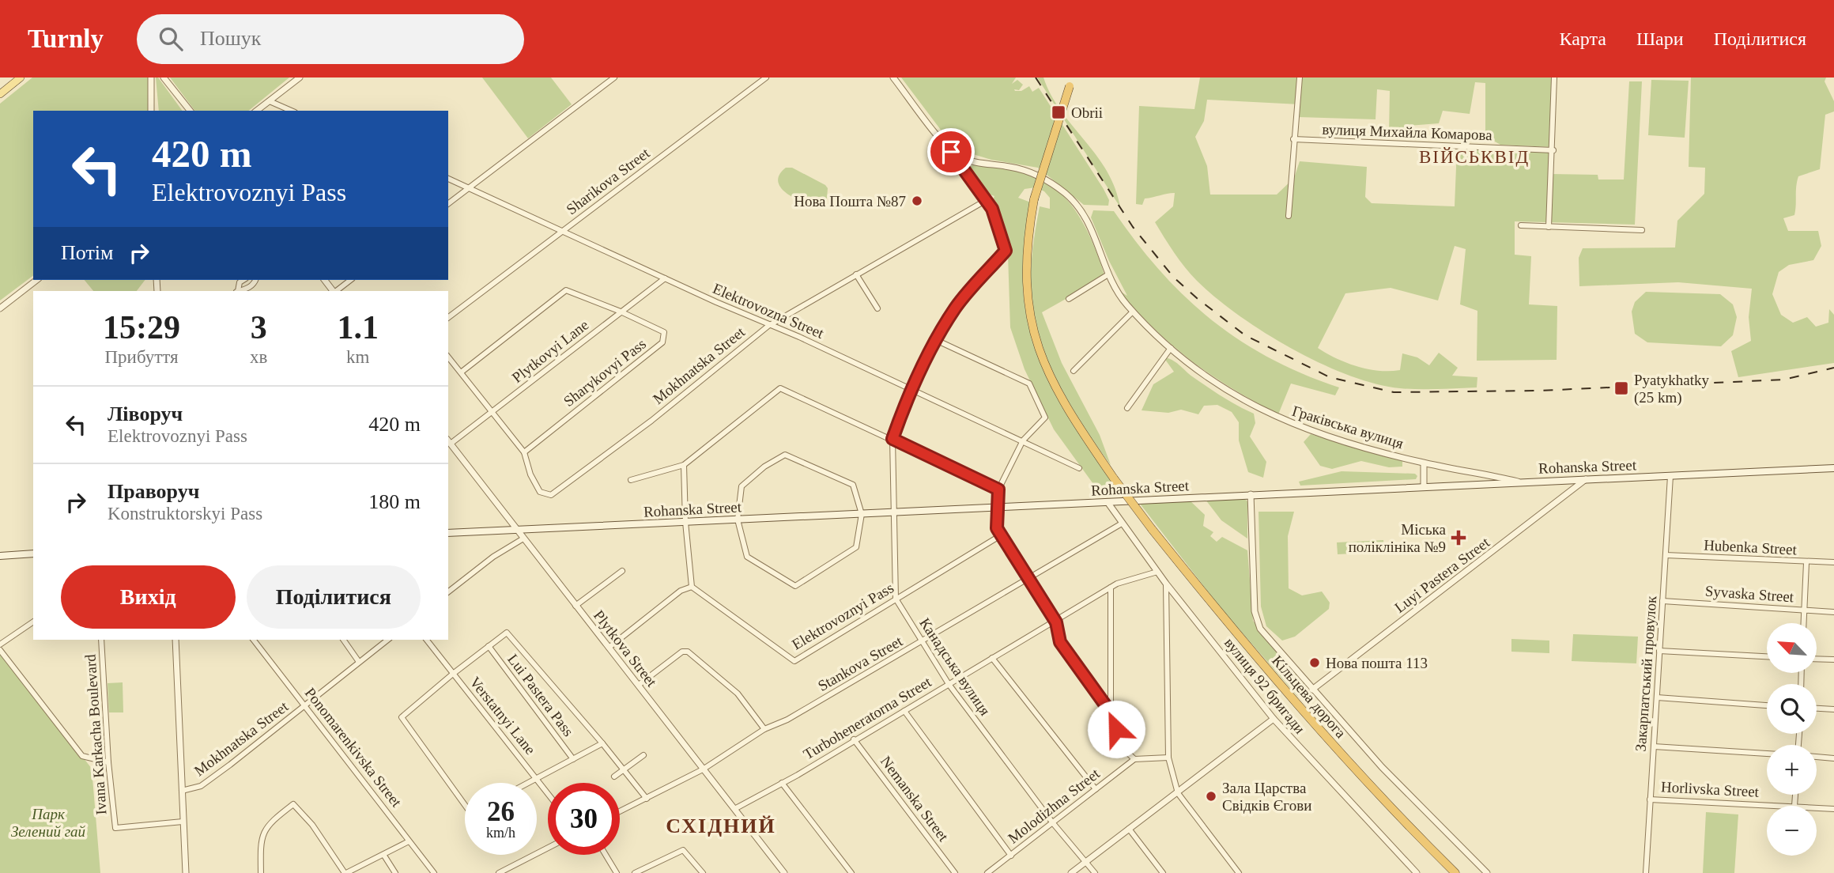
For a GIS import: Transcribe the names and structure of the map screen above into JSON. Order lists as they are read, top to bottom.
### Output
{
  "streets": {
    "highway": ["Кільцева дорога"],
    "main road": ["Rohanska Street"],
    "street": [
      "вулиця Михайла Комарова",
      "Sharikova Street",
      "Elektrovozna Street",
      "Plytkovyi Lane",
      "Mokhnatska Street",
      "Sharykovyi Pass",
      "Граківська вулиця",
      "Hubenka Street",
      "Luyi Pastera Street",
      "Syvaska Street",
      "Elektrovoznyi Pass",
      "Plytkova Street",
      "Stankova Street",
      "Канадська вулиця",
      "Закарпатський провулок",
      "вулиця 92 бригади",
      "Lui Pastera Pass",
      "Verstatnyi Lane",
      "Turboheneratorna Street",
      "Ivana Karkacha Boulevard",
      "Ponomarenkivska Street",
      "Horlivska Street",
      "Nemanska Street",
      "Molodizhna Street"
    ]
  },
  "crossings": [
    ["Sharikova Street", "Elektrovozna Street"],
    ["Elektrovozna Street", "Plytkovyi Lane"],
    ["Elektrovozna Street", "Mokhnatska Street"],
    ["Plytkovyi Lane", "Sharykovyi Pass"],
    ["Plytkovyi Lane", "Plytkova Street"],
    ["Mokhnatska Street", "Sharykovyi Pass"],
    ["Mokhnatska Street", "Ponomarenkivska Street"],
    ["Граківська вулиця", "Rohanska Street"],
    ["Rohanska Street", "Luyi Pastera Street"],
    ["Rohanska Street", "Plytkova Street"],
    ["Rohanska Street", "Канадська вулиця"],
    ["Rohanska Street", "Закарпатський провулок"],
    ["Rohanska Street", "вулиця 92 бригади"],
    ["Hubenka Street", "Закарпатський провулок"],
    ["Syvaska Street", "Закарпатський провулок"],
    ["Elektrovoznyi Pass", "Канадська вулиця"],
    ["Plytkova Street", "Stankova Street"],
    ["Plytkova Street", "Turboheneratorna Street"],
    ["Stankova Street", "Канадська вулиця"],
    ["Stankova Street", "вулиця 92 бригади"],
    ["Канадська вулиця", "Turboheneratorna Street"],
    ["Канадська вулиця", "Molodizhna Street"],
    ["Закарпатський провулок", "Horlivska Street"],
    ["вулиця 92 бригади", "Turboheneratorna Street"],
    ["Turboheneratorna Street", "Nemanska Street"]
  ],
  "districts": ["ВІЙСЬКВІД", "СХІДНИЙ"],
  "parks": ["Парк Зелений гай"],
  "places": {
    "transit": ["Obrii", "Pyatykhatky (25 km)"],
    "other": ["Нова Пошта №87", "Нова пошта 113", "Зала Царства Свідків Єгови"],
    "health": ["Міська поліклініка №9"]
  },
  "north": "top left",
  "page": {
    "header": "Turnly",
    "search": "Пошук",
    "nav": ["Карта", "Шари", "Поділитися"],
    "turn": ["420 m", "Elektrovoznyi Pass"],
    "then": "Потім",
    "eta": [
      "15:29",
      "Прибуття",
      "3",
      "хв",
      "1.1",
      "km"
    ],
    "list": [
      {
        "name": "Ліворуч",
        "note": "Elektrovoznyi Pass",
        "value": "420 m"
      },
      {
        "name": "Праворуч",
        "note": "Konstruktorskyi Pass",
        "value": "180 m"
      }
    ],
    "buttons": ["Вихід", "Поділитися"],
    "map_buttons": ["+", "−"],
    "speed": "26 km/h",
    "limit": "30"
  }
}
